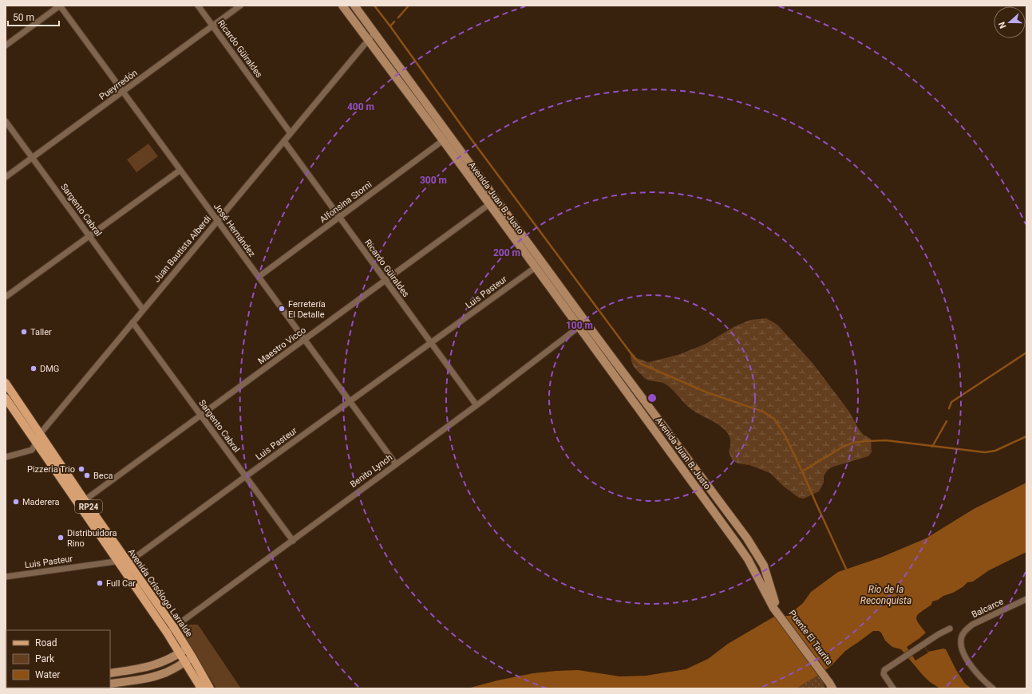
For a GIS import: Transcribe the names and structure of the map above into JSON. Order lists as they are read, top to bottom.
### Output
{
  "streets": {
    "main road": [
      "Avenida Juan B. Justo",
      "RP24",
      "Avenida Crisólogo Larralde",
      "Puente El Taurita"
    ],
    "street": [
      "Ricardo Güiraldes",
      "Pueyrredón",
      "Alfonsina Storni",
      "Sargento Cabral",
      "José Hernández",
      "Juan Bautista Alberdi",
      "Luis Pasteur",
      "Maestro Vicco",
      "Benito Lynch",
      "Balcarce"
    ]
  },
  "crossings": [
    ["Ricardo Güiraldes", "Pueyrredón"],
    ["Ricardo Güiraldes", "Alfonsina Storni"],
    ["Ricardo Güiraldes", "Juan Bautista Alberdi"],
    ["Ricardo Güiraldes", "Luis Pasteur"],
    ["Ricardo Güiraldes", "Maestro Vicco"],
    ["Ricardo Güiraldes", "Benito Lynch"],
    ["Pueyrredón", "Sargento Cabral"],
    ["Pueyrredón", "José Hernández"],
    ["Avenida Juan B. Justo", "Alfonsina Storni"],
    ["Avenida Juan B. Justo", "Juan Bautista Alberdi"],
    ["Avenida Juan B. Justo", "Luis Pasteur"],
    ["Avenida Juan B. Justo", "Maestro Vicco"],
    ["Avenida Juan B. Justo", "Benito Lynch"],
    ["Avenida Juan B. Justo", "Puente El Taurita"],
    ["Alfonsina Storni", "José Hernández"],
    ["Sargento Cabral", "Juan Bautista Alberdi"],
    ["Sargento Cabral", "Luis Pasteur"],
    ["Sargento Cabral", "Maestro Vicco"],
    ["Sargento Cabral", "Benito Lynch"],
    ["José Hernández", "Juan Bautista Alberdi"],
    ["José Hernández", "Luis Pasteur"],
    ["José Hernández", "Maestro Vicco"],
    ["José Hernández", "Benito Lynch"],
    ["Juan Bautista Alberdi", "Avenida Crisólogo Larralde"],
    ["Luis Pasteur", "Avenida Crisólogo Larralde"],
    ["Maestro Vicco", "Avenida Crisólogo Larralde"],
    ["Benito Lynch", "Avenida Crisólogo Larralde"]
  ],
  "water": ["Río de la Reconquista"],
  "places": [
    "Ferretería El Detalle",
    "Taller",
    "DMG",
    "Pizzeria Trio",
    "Beca",
    "Maderera",
    "Distribuidora Rino",
    "Full Car"
  ],
  "legend": ["Road", "Park", "Water"],
  "scale_bar": "50 m",
  "north": "left",
  "rings": [
    "400 m",
    "300 m",
    "200 m",
    "100 m"
  ]
}
